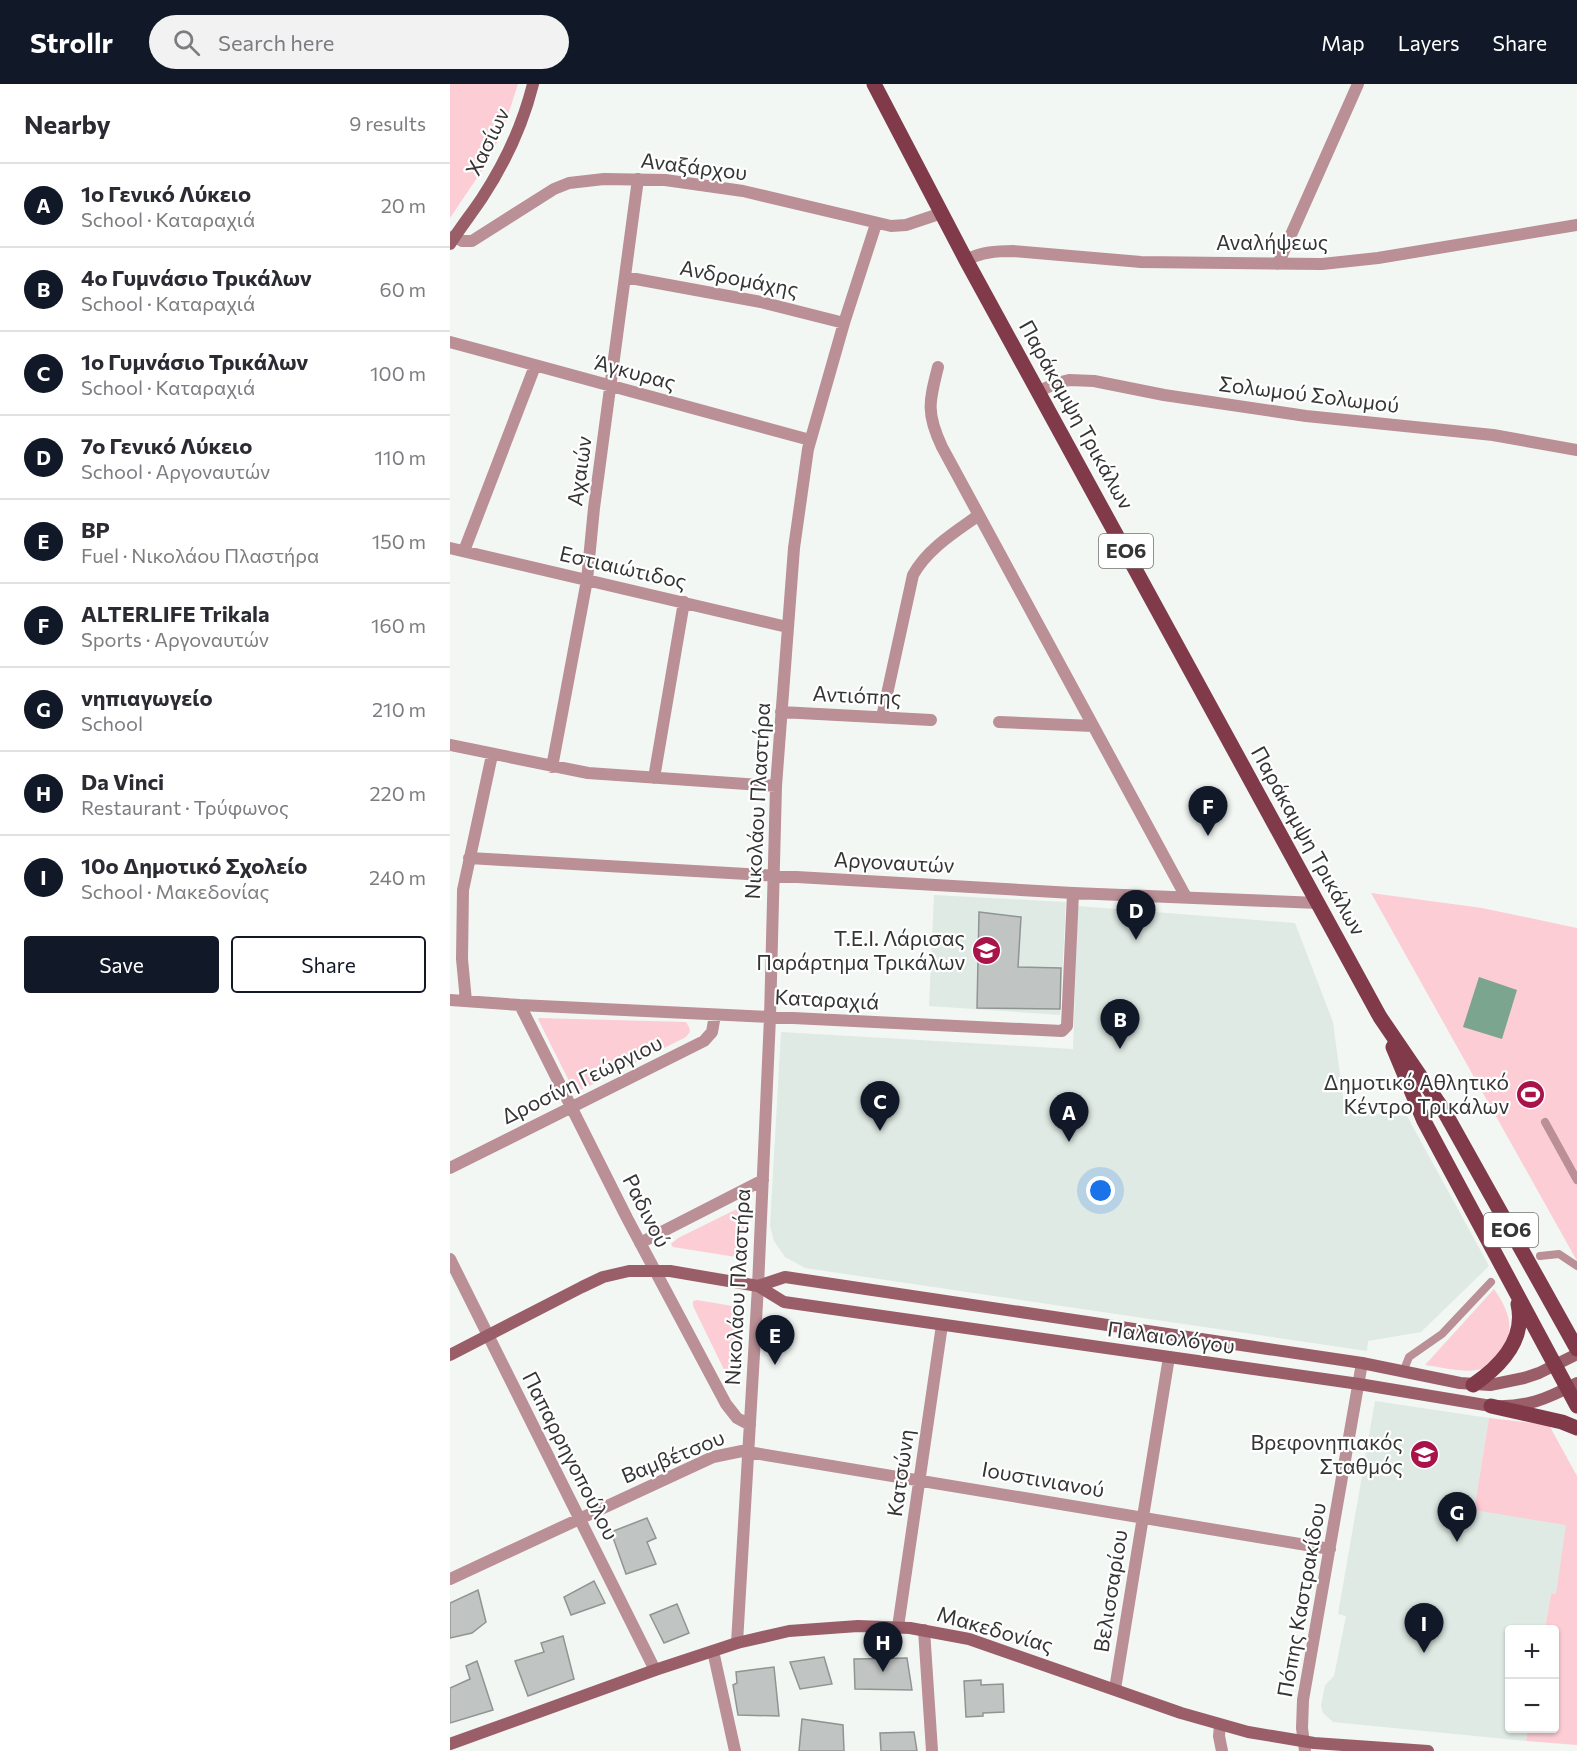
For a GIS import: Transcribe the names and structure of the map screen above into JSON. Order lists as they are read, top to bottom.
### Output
{
  "streets": {
    "main road": [
      "Χασίων",
      "Παράκαμψη Τρικάλων",
      "ΕΟ6",
      "Παλαιολόγου",
      "Μακεδονίας"
    ],
    "street": [
      "Αναξάρχου",
      "Αναλήψεως",
      "Ανδρομάχης",
      "Άγκυρας",
      "Σολωμού Σολωμού",
      "Αχαιών",
      "Εστιαιώτιδος",
      "Αντιόπης",
      "Νικολάου Πλαστήρα",
      "Αργοναυτών",
      "Καταραχιά",
      "Δροσίνη Γεώργιου",
      "Ραδινού",
      "Παπαρρηγοπούλου",
      "Βαμβέτσου",
      "Κατσώνη",
      "Ιουστινιανού",
      "Βελισσαρίου",
      "Πόπης Καστρακίδου"
    ]
  },
  "crossings": [
    ["Χασίων", "Αναξάρχου"],
    ["Αναξάρχου", "Παράκαμψη Τρικάλων"],
    ["Αναξάρχου", "Αχαιών"],
    ["Αναξάρχου", "Νικολάου Πλαστήρα"],
    ["Αναλήψεως", "Παράκαμψη Τρικάλων"],
    ["Ανδρομάχης", "Αχαιών"],
    ["Ανδρομάχης", "Νικολάου Πλαστήρα"],
    ["Άγκυρας", "Αχαιών"],
    ["Άγκυρας", "Νικολάου Πλαστήρα"],
    ["Σολωμού Σολωμού", "Παράκαμψη Τρικάλων"],
    ["Παράκαμψη Τρικάλων", "Αργοναυτών"],
    ["Παράκαμψη Τρικάλων", "Παλαιολόγου"],
    ["Αχαιών", "Εστιαιώτιδος"],
    ["Εστιαιώτιδος", "Νικολάου Πλαστήρα"],
    ["Αντιόπης", "Νικολάου Πλαστήρα"],
    ["Νικολάου Πλαστήρα", "Αργοναυτών"],
    ["Νικολάου Πλαστήρα", "Καταραχιά"],
    ["Νικολάου Πλαστήρα", "Ραδινού"],
    ["Νικολάου Πλαστήρα", "Παλαιολόγου"],
    ["Νικολάου Πλαστήρα", "Βαμβέτσου"],
    ["Νικολάου Πλαστήρα", "Ιουστινιανού"],
    ["Νικολάου Πλαστήρα", "Μακεδονίας"],
    ["Αργοναυτών", "Καταραχιά"],
    ["Καταραχιά", "Δροσίνη Γεώργιου"],
    ["Καταραχιά", "Ραδινού"],
    ["Δροσίνη Γεώργιου", "Ραδινού"],
    ["Ραδινού", "Παλαιολόγου"],
    ["Παλαιολόγου", "Παπαρρηγοπούλου"],
    ["Παλαιολόγου", "Κατσώνη"],
    ["Παλαιολόγου", "Βελισσαρίου"],
    ["Παλαιολόγου", "Πόπης Καστρακίδου"],
    ["Παπαρρηγοπούλου", "Βαμβέτσου"],
    ["Παπαρρηγοπούλου", "Μακεδονίας"],
    ["Βαμβέτσου", "Ιουστινιανού"],
    ["Κατσώνη", "Ιουστινιανού"],
    ["Κατσώνη", "Μακεδονίας"],
    ["Ιουστινιανού", "Βελισσαρίου"],
    ["Ιουστινιανού", "Πόπης Καστρακίδου"],
    ["Βελισσαρίου", "Μακεδονίας"],
    ["Πόπης Καστρακίδου", "Μακεδονίας"]
  ],
  "places": {
    "school or university": ["Τ.Ε.Ι. Λάρισας Παράρτημα Τρικάλων", "Βρεφονηπιακός Σταθμός"],
    "sports": ["Δημοτικό Αθλητικό Κέντρο Τρικάλων"]
  },
  "page": {
    "header": "Strollr",
    "search": "Search here",
    "nav": ["Map", "Layers", "Share"],
    "heading": ["Nearby", "9 results"],
    "list": [
      {
        "mark": "A",
        "name": "1ο Γενικό Λύκειο",
        "note": "School · Καταραχιά",
        "value": "20 m"
      },
      {
        "mark": "B",
        "name": "4ο Γυμνάσιο Τρικάλων",
        "note": "School · Καταραχιά",
        "value": "60 m"
      },
      {
        "mark": "C",
        "name": "1ο Γυμνάσιο Τρικάλων",
        "note": "School · Καταραχιά",
        "value": "100 m"
      },
      {
        "mark": "D",
        "name": "7ο Γενικό Λύκειο",
        "note": "School · Αργοναυτών",
        "value": "110 m"
      },
      {
        "mark": "E",
        "name": "BP",
        "note": "Fuel · Νικολάου Πλαστήρα",
        "value": "150 m"
      },
      {
        "mark": "F",
        "name": "ALTERLIFE Trikala",
        "note": "Sports · Αργοναυτών",
        "value": "160 m"
      },
      {
        "mark": "G",
        "name": "νηπιαγωγείο",
        "note": "School",
        "value": "210 m"
      },
      {
        "mark": "H",
        "name": "Da Vinci",
        "note": "Restaurant · Τρύφωνος",
        "value": "220 m"
      },
      {
        "mark": "I",
        "name": "10ο Δημοτικό Σχολείο",
        "note": "School · Μακεδονίας",
        "value": "240 m"
      }
    ],
    "pins": [
      "F",
      "D",
      "B",
      "C",
      "A",
      "E",
      "G",
      "I",
      "H"
    ],
    "buttons": ["Save", "Share"],
    "map_buttons": ["+", "−"]
  }
}
